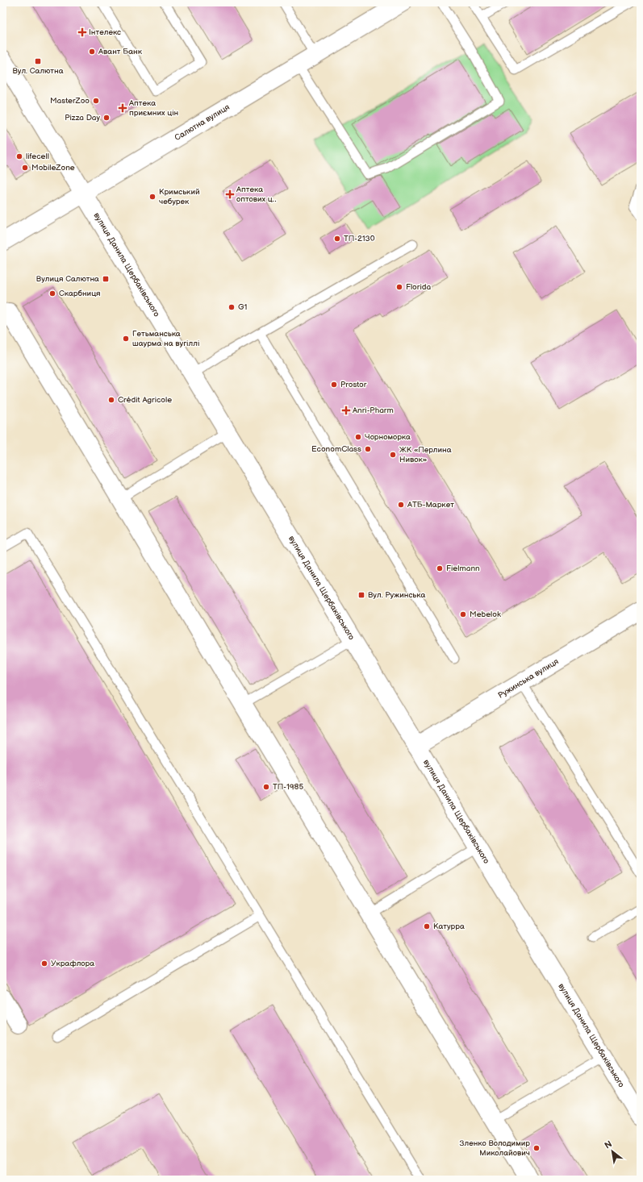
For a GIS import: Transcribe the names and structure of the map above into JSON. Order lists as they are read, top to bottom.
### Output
{
  "streets": {
    "street": ["Салютна вулиця", "вулиця Данила Щербаківського", "Ружинська вулиця"]
  },
  "crossings": [
    ["Салютна вулиця", "вулиця Данила Щербаківського"],
    ["вулиця Данила Щербаківського", "Ружинська вулиця"]
  ],
  "places": {
    "health": [
      "Інтелекс",
      "Аптека приємних цін",
      "Аптека оптових ц‥",
      "Anri-Pharm"
    ],
    "other": [
      "Авант Банк",
      "MasterZoo",
      "Pizza Day",
      "lifecell",
      "MobileZone",
      "Кримський чебурек",
      "ТП-2130",
      "Florida",
      "Скарбниця",
      "G1",
      "Гетьманська шаурма на вугіллі",
      "Prostor",
      "Crédit Agricole",
      "Чорноморка",
      "EconomClass",
      "ЖК «Перлина Нивок»",
      "АТБ-Маркет",
      "Fielmann",
      "Mebelok",
      "ТП-1985",
      "Катурра",
      "Украфлора",
      "Зленко Володимир Миколайович"
    ],
    "transit": ["Вул. Салютна", "Вулиця Салютна", "Вул. Ружинська"]
  },
  "north": "top left"
}
